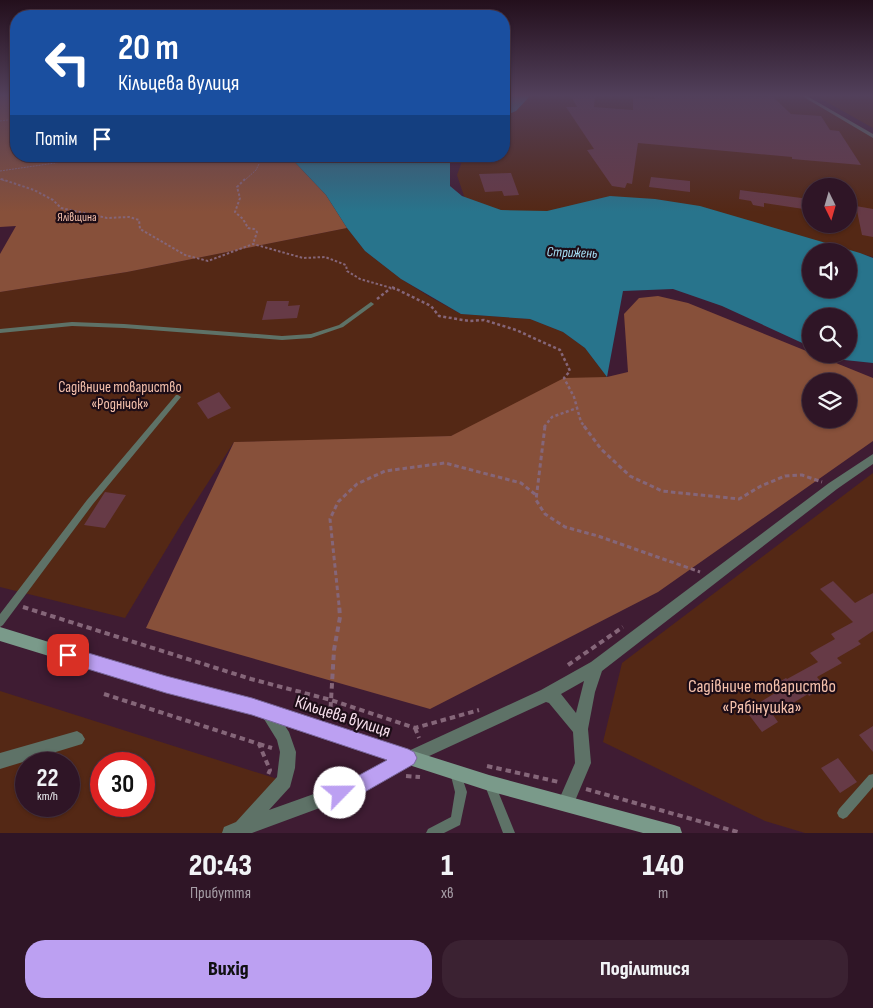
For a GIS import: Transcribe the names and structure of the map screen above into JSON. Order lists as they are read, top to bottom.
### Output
{
  "streets": {
    "main road": ["Кільцева вулиця"]
  },
  "water": ["Стрижень"],
  "parks": ["Ялівщина", "Садівниче товариство «Роднічок»", "Садівниче товариство «Рябінушка»"],
  "north": "bottom",
  "page": {
    "turn": ["20 m", "Кільцева вулиця"],
    "then": "Потім",
    "speed": "22 km/h",
    "limit": "30",
    "eta": [
      "20:43",
      "Прибуття",
      "1",
      "хв",
      "140",
      "m"
    ],
    "buttons": ["Вихід", "Поділитися"]
  }
}
